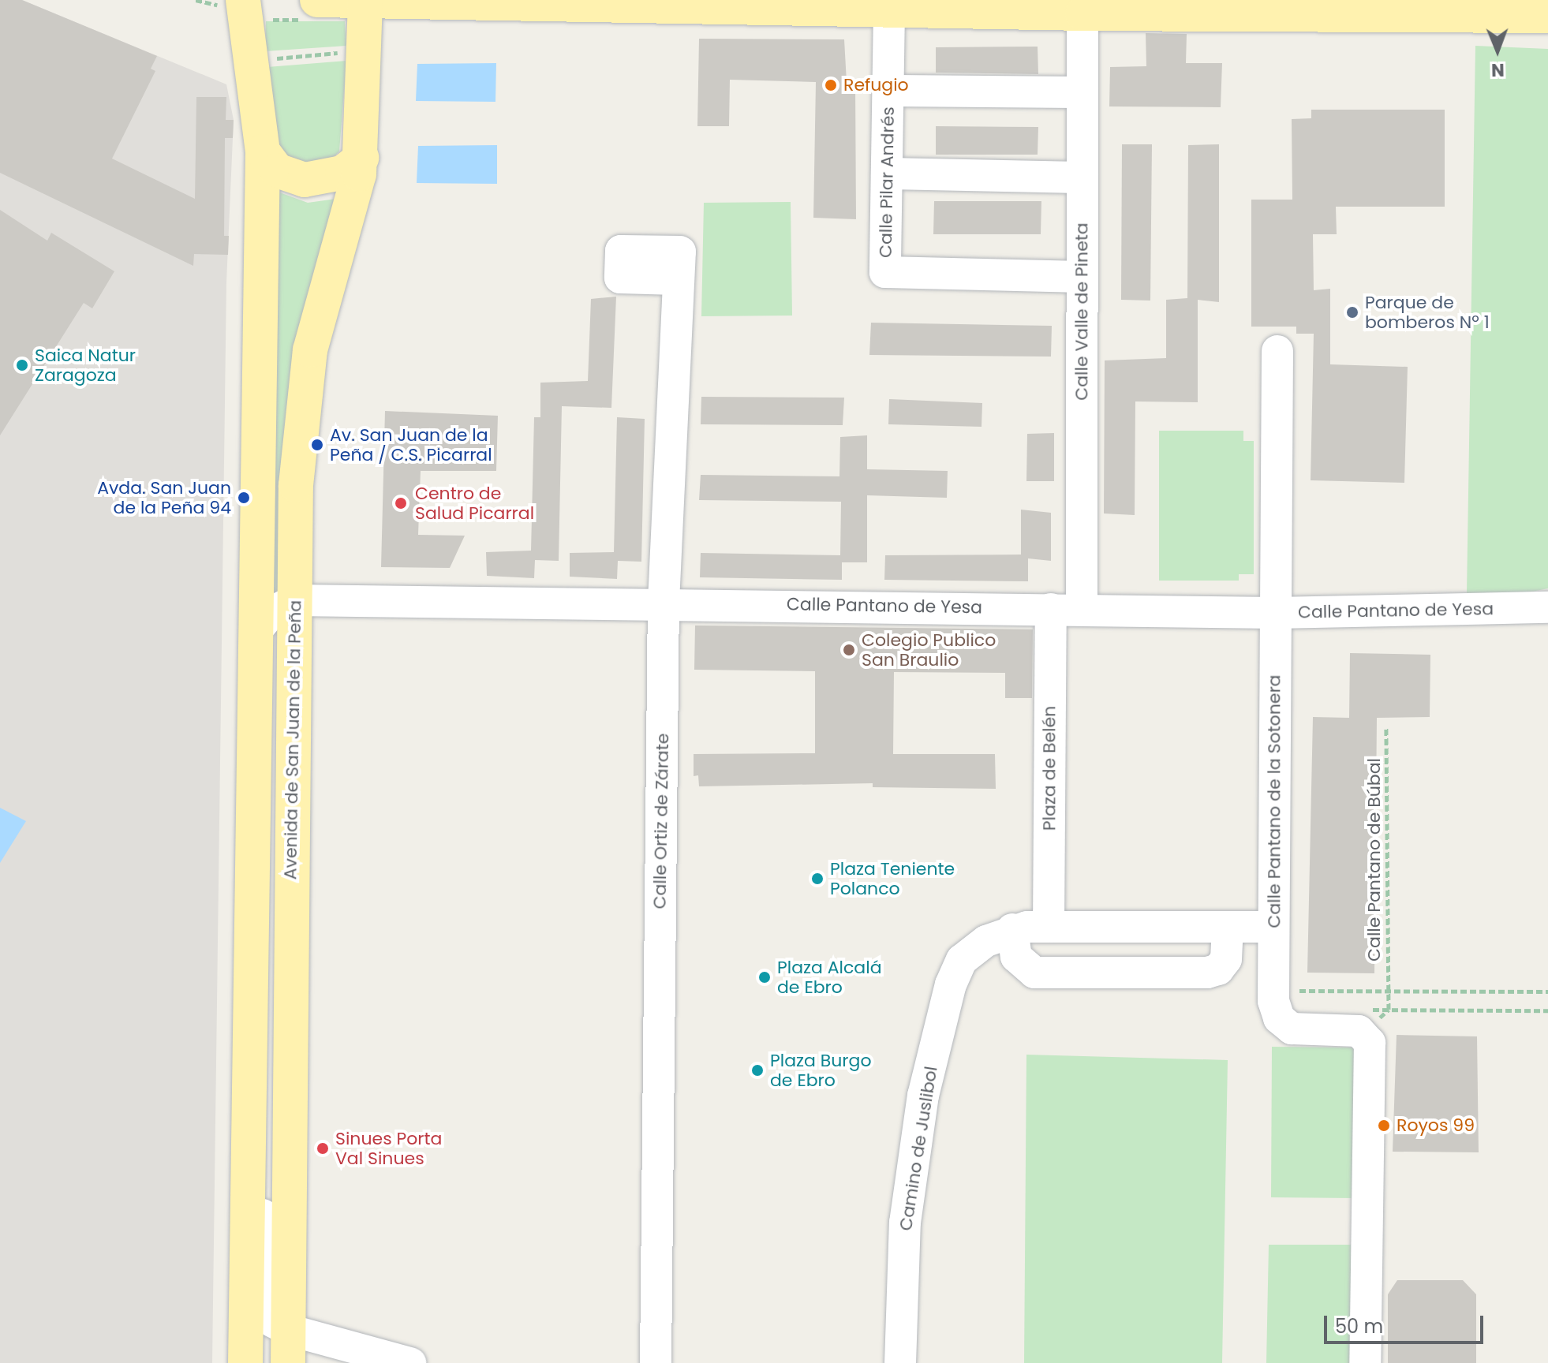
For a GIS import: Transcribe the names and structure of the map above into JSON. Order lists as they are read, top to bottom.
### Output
{
  "streets": {
    "main road": ["Avenida de San Juan de la Peña"],
    "street": [
      "Calle Pilar Andrés",
      "Calle Valle de Pineta",
      "Calle Pantano de Yesa",
      "Plaza de Belén",
      "Calle Pantano de la Sotonera",
      "Calle Ortiz de Zárate",
      "Camino de Juslibol"
    ],
    "path": ["Calle Pantano de Búbal"]
  },
  "crossings": [
    ["Calle Pilar Andrés", "Calle Valle de Pineta"],
    ["Calle Valle de Pineta", "Calle Pantano de Yesa"],
    ["Calle Valle de Pineta", "Plaza de Belén"],
    ["Calle Pantano de Yesa", "Avenida de San Juan de la Peña"],
    ["Calle Pantano de Yesa", "Plaza de Belén"],
    ["Calle Pantano de Yesa", "Calle Pantano de la Sotonera"],
    ["Calle Pantano de Yesa", "Calle Ortiz de Zárate"],
    ["Plaza de Belén", "Camino de Juslibol"],
    ["Calle Pantano de la Sotonera", "Camino de Juslibol"]
  ],
  "places": [
    "Refugio",
    "Parque de bomberos Nº 1",
    "Saica Natur Zaragoza",
    "Av. San Juan de la Peña / C.S. Picarral",
    "Avda. San Juan de la Peña 94",
    "Centro de Salud Picarral",
    "Colegio Publico San Braulio",
    "Plaza Teniente Polanco",
    "Plaza Alcalá de Ebro",
    "Plaza Burgo de Ebro",
    "Royos 99",
    "Sinues Porta Val Sinues"
  ],
  "scale_bar": "50 m",
  "north": "bottom"
}
